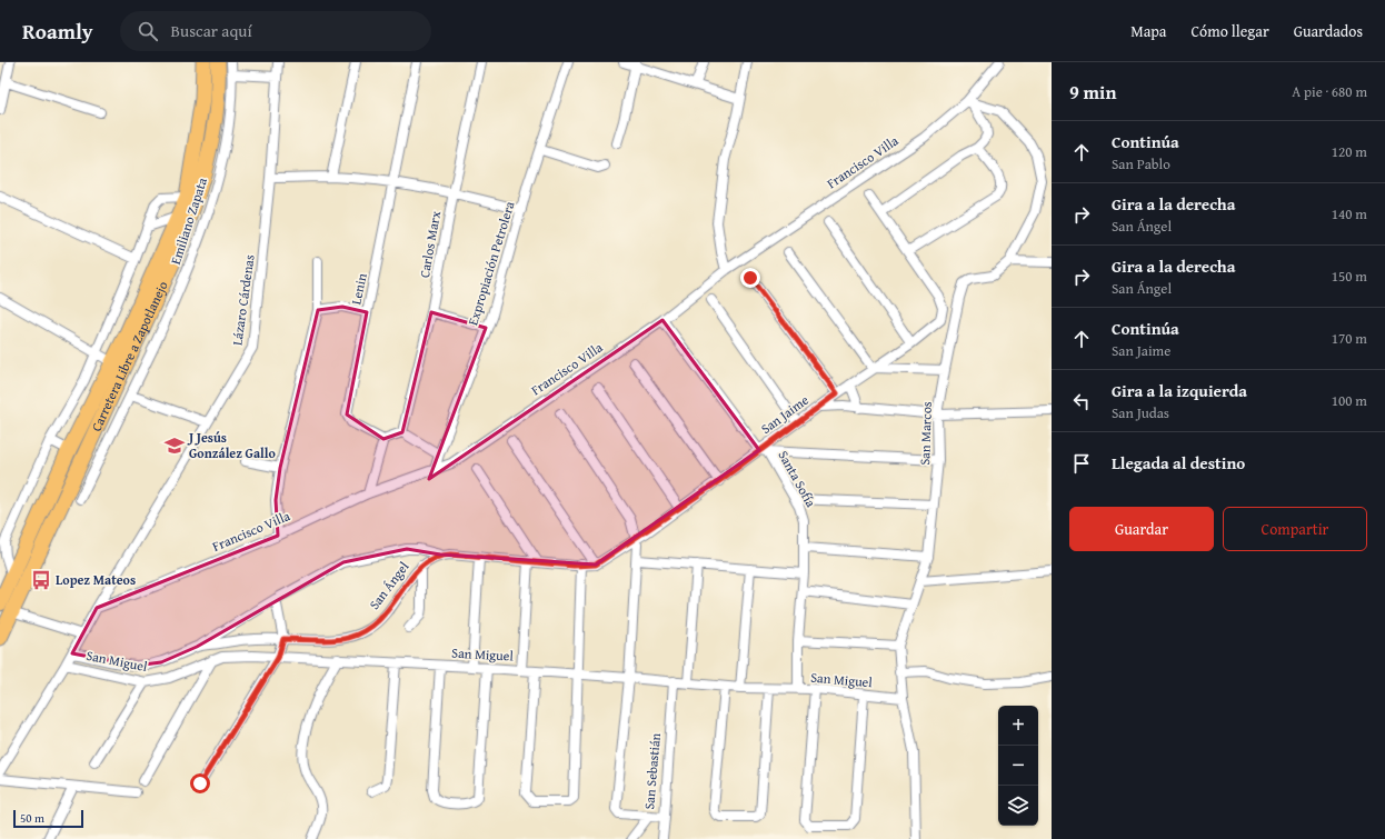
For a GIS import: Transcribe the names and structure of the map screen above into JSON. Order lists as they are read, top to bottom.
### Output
{
  "streets": {
    "main road": ["Carretera Libre a Zapotlanejo"],
    "street": [
      "Francisco Villa",
      "Emiliano Zapata",
      "Carlos Marx",
      "Expropiación Petrolera",
      "Lenin",
      "Lázaro Cárdenas",
      "San Jaime",
      "San Marcos",
      "Santa Sofía",
      "San Ángel",
      "San Miguel",
      "San Sebastián"
    ]
  },
  "crossings": [
    ["Francisco Villa", "Expropiación Petrolera"],
    ["Francisco Villa", "Lázaro Cárdenas"],
    ["Francisco Villa", "San Marcos"],
    ["Francisco Villa", "Santa Sofía"],
    ["Lázaro Cárdenas", "San Ángel"],
    ["Lázaro Cárdenas", "San Miguel"],
    ["San Jaime", "Santa Sofía"],
    ["San Marcos", "San Miguel"],
    ["Santa Sofía", "San Miguel"],
    ["San Miguel", "San Sebastián"]
  ],
  "places": {
    "school or university": ["J Jesús González Gallo"],
    "bus stop": ["Lopez Mateos"]
  },
  "scale_bar": "50 m",
  "page": {
    "header": "Roamly",
    "search": "Buscar aquí",
    "nav": ["Mapa", "Cómo llegar", "Guardados"],
    "heading": ["9 min", "A pie · 680 m"],
    "list": [
      ["Continúa", "San Pablo", "120 m"],
      ["Gira a la derecha", "San Ángel", "140 m"],
      ["Gira a la derecha", "San Ángel", "150 m"],
      ["Continúa", "San Jaime", "170 m"],
      ["Gira a la izquierda", "San Judas", "100 m"],
      "Llegada al destino"
    ],
    "buttons": ["Guardar", "Compartir"],
    "map_buttons": ["+", "−"],
    "scale": "50 m"
  }
}
